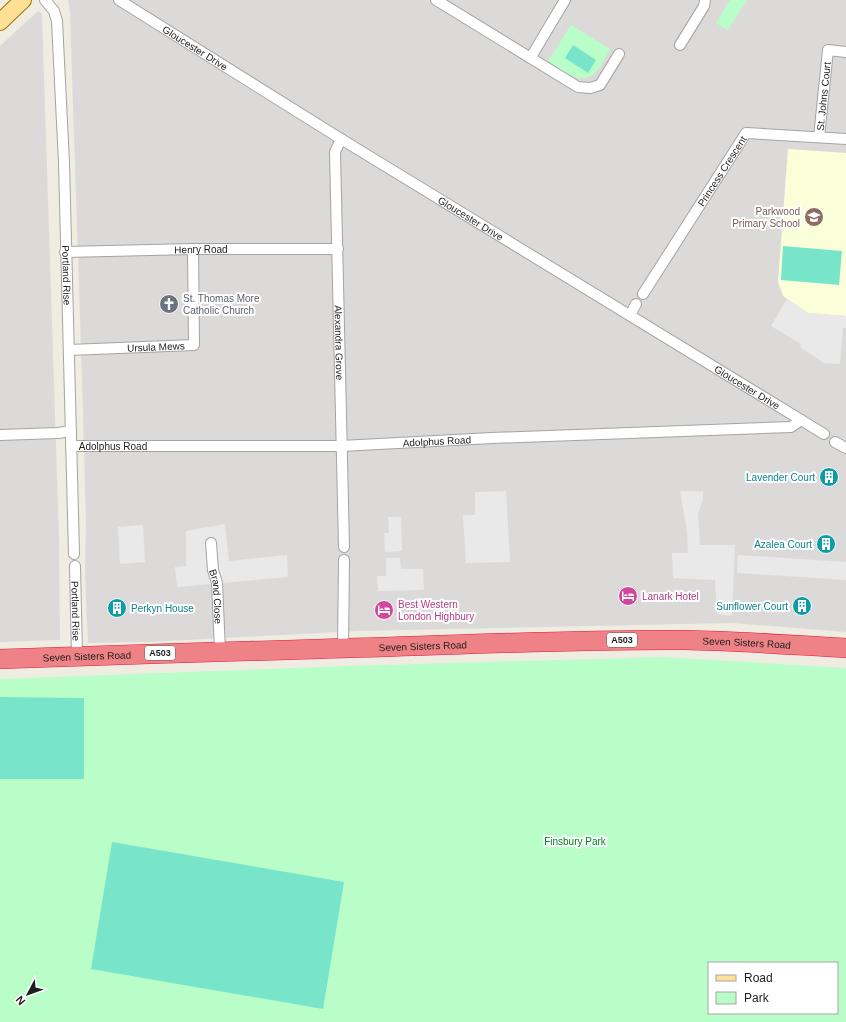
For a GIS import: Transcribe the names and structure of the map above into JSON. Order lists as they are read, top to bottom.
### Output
{
  "streets": {
    "highway": ["A503", "Seven Sisters Road"],
    "street": [
      "Gloucester Drive",
      "St. Johns Court",
      "Princess Crescent",
      "Henry Road",
      "Portland Rise",
      "Alexandra Grove",
      "Ursula Mews",
      "Adolphus Road",
      "Brand Close"
    ]
  },
  "crossings": [
    ["Gloucester Drive", "Alexandra Grove"],
    ["Gloucester Drive", "Adolphus Road"],
    ["St. Johns Court", "Princess Crescent"],
    ["Henry Road", "Portland Rise"],
    ["Henry Road", "Alexandra Grove"],
    ["Henry Road", "Ursula Mews"],
    ["Portland Rise", "Ursula Mews"],
    ["Portland Rise", "Adolphus Road"],
    ["Portland Rise", "Seven Sisters Road"],
    ["Alexandra Grove", "Adolphus Road"],
    ["Brand Close", "Seven Sisters Road"]
  ],
  "parks": ["Finsbury Park"],
  "places": {
    "school or university": ["Parkwood Primary School"],
    "church": ["St. Thomas More Catholic Church"],
    "building": [
      "Lavender Court",
      "Azalea Court",
      "Sunflower Court",
      "Perkyn House"
    ],
    "hotel": ["Lanark Hotel", "Best Western London Highbury"]
  },
  "legend": ["Road", "Park"],
  "north": "bottom left"
}
